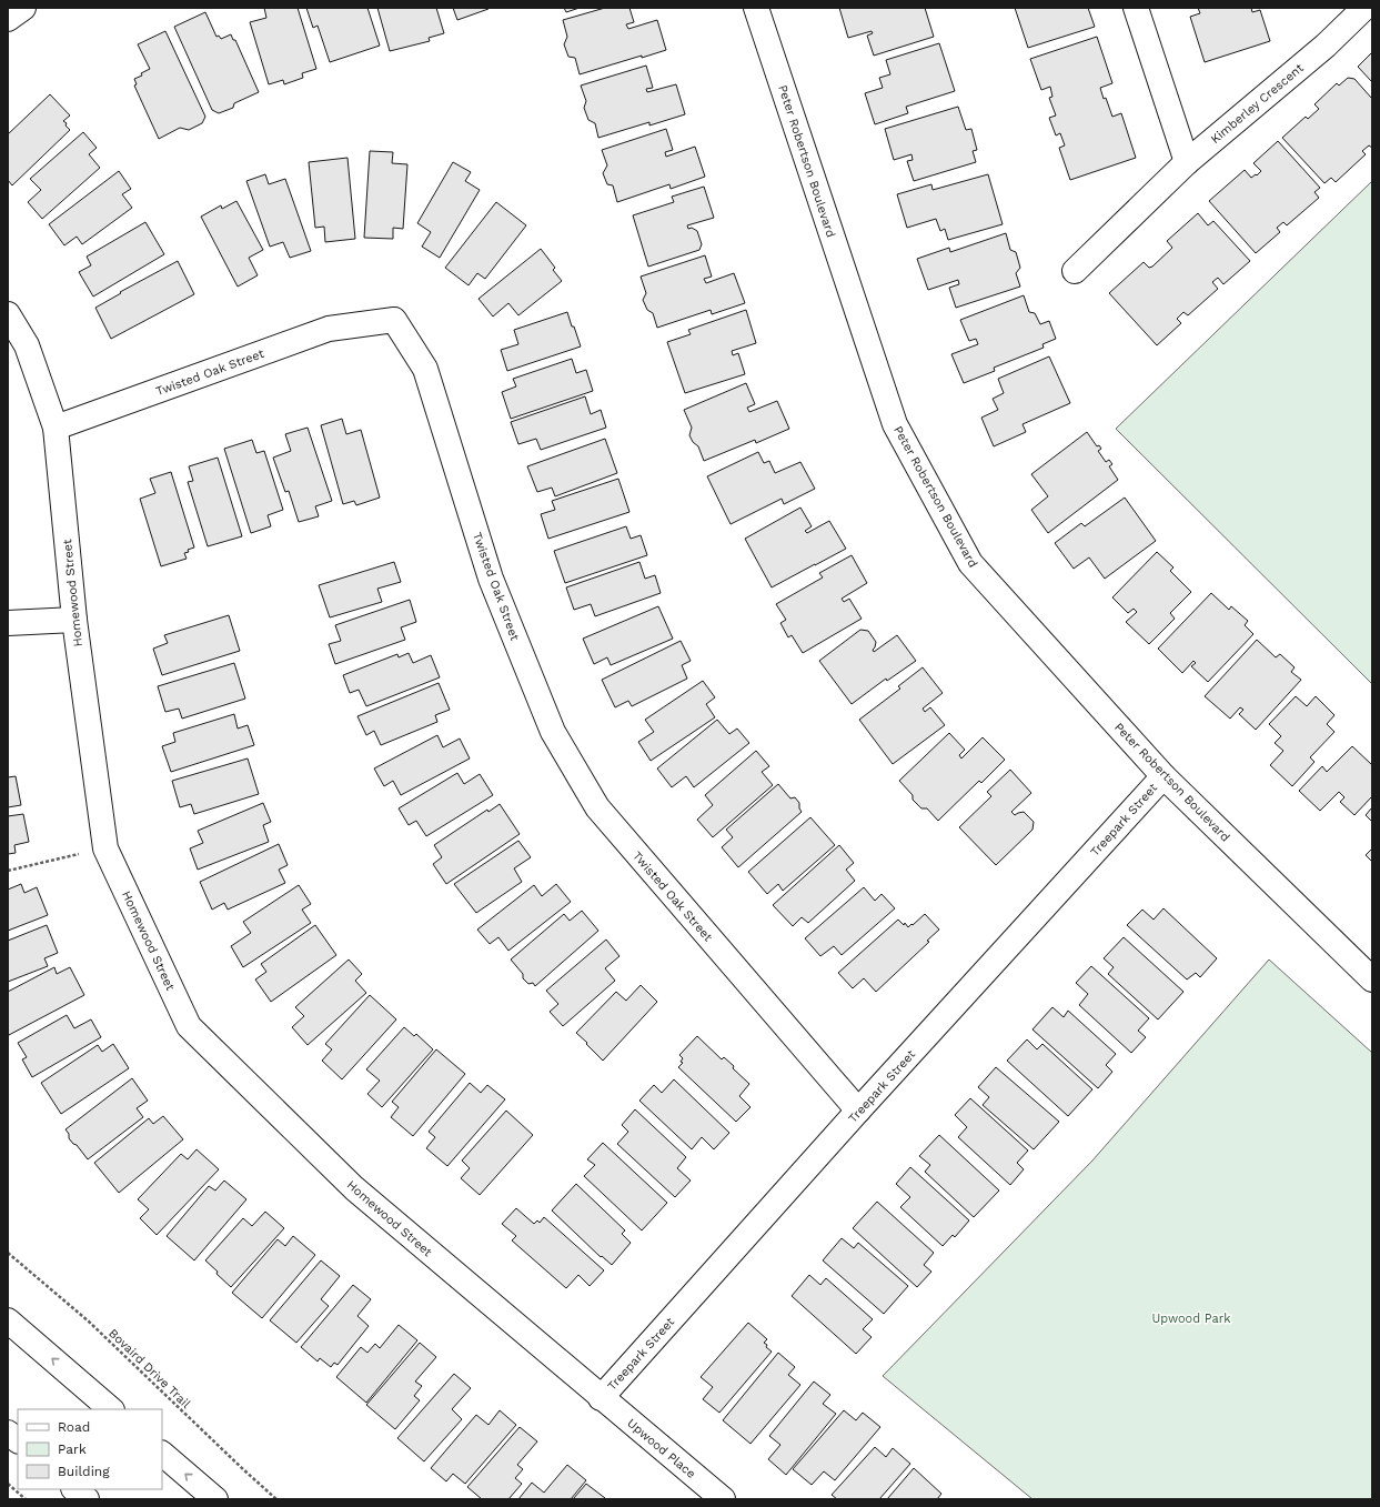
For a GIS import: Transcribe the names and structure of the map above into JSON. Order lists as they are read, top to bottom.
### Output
{
  "streets": {
    "street": [
      "Kimberley Crescent",
      "Peter Robertson Boulevard",
      "Twisted Oak Street",
      "Homewood Street",
      "Treepark Street",
      "Upwood Place"
    ],
    "path": ["Bovaird Drive Trail"]
  },
  "crossings": [
    ["Peter Robertson Boulevard", "Treepark Street"],
    ["Twisted Oak Street", "Homewood Street"],
    ["Twisted Oak Street", "Treepark Street"],
    ["Homewood Street", "Treepark Street"],
    ["Homewood Street", "Upwood Place"],
    ["Treepark Street", "Upwood Place"]
  ],
  "parks": ["Upwood Park"],
  "legend": ["Road", "Park", "Building"]
}
